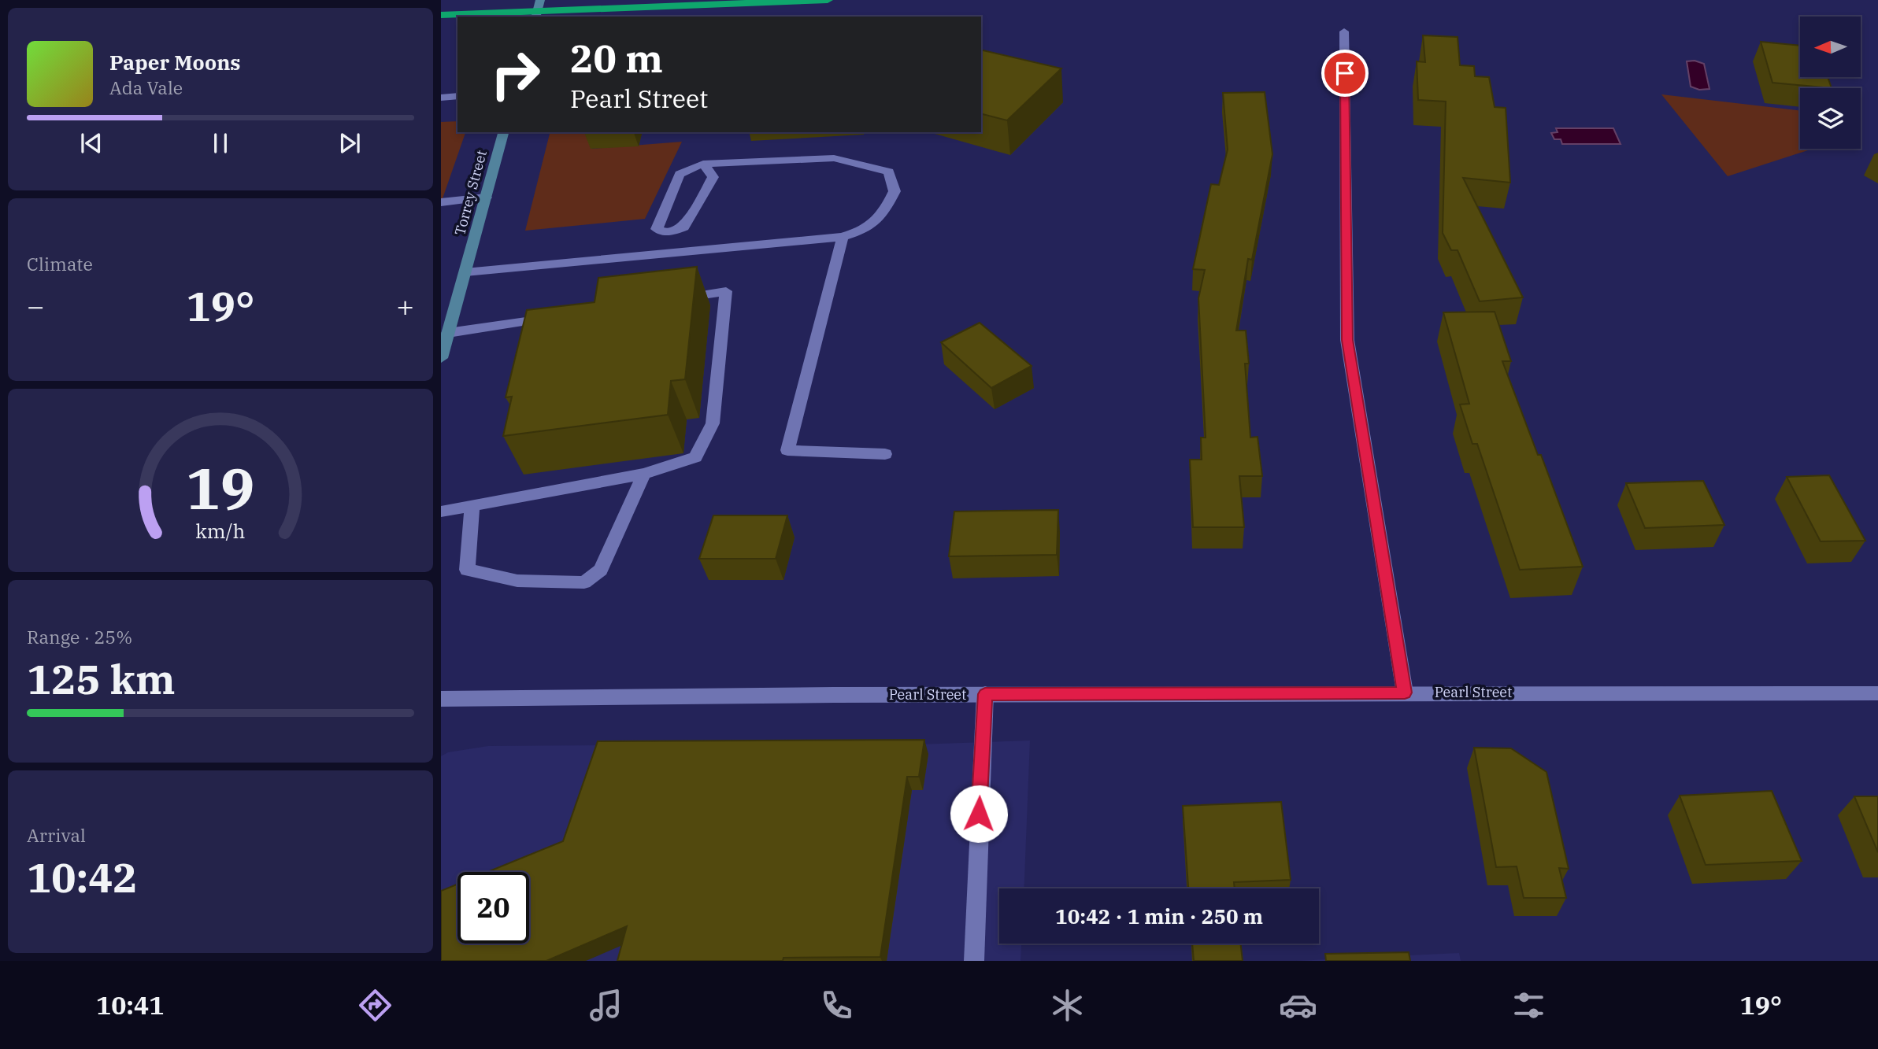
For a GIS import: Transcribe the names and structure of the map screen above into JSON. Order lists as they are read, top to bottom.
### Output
{
  "streets": {
    "main road": ["Torrey Street"],
    "street": ["Pearl Street"]
  },
  "north": "left",
  "page": {
    "turn": ["20 m", "Pearl Street"],
    "song": ["Paper Moons", "Ada Vale"],
    "tile": [
      "Climate",
      ["Range · 25%", "125 km"],
      ["Arrival", "10:42"]
    ],
    "heat": ["−", "19°", "+"],
    "limit": "20",
    "trip": "10:42 · 1 min · 250 m",
    "tabs": ["10:41", "19°"],
    "gauge": ["19", "km/h"]
  }
}
